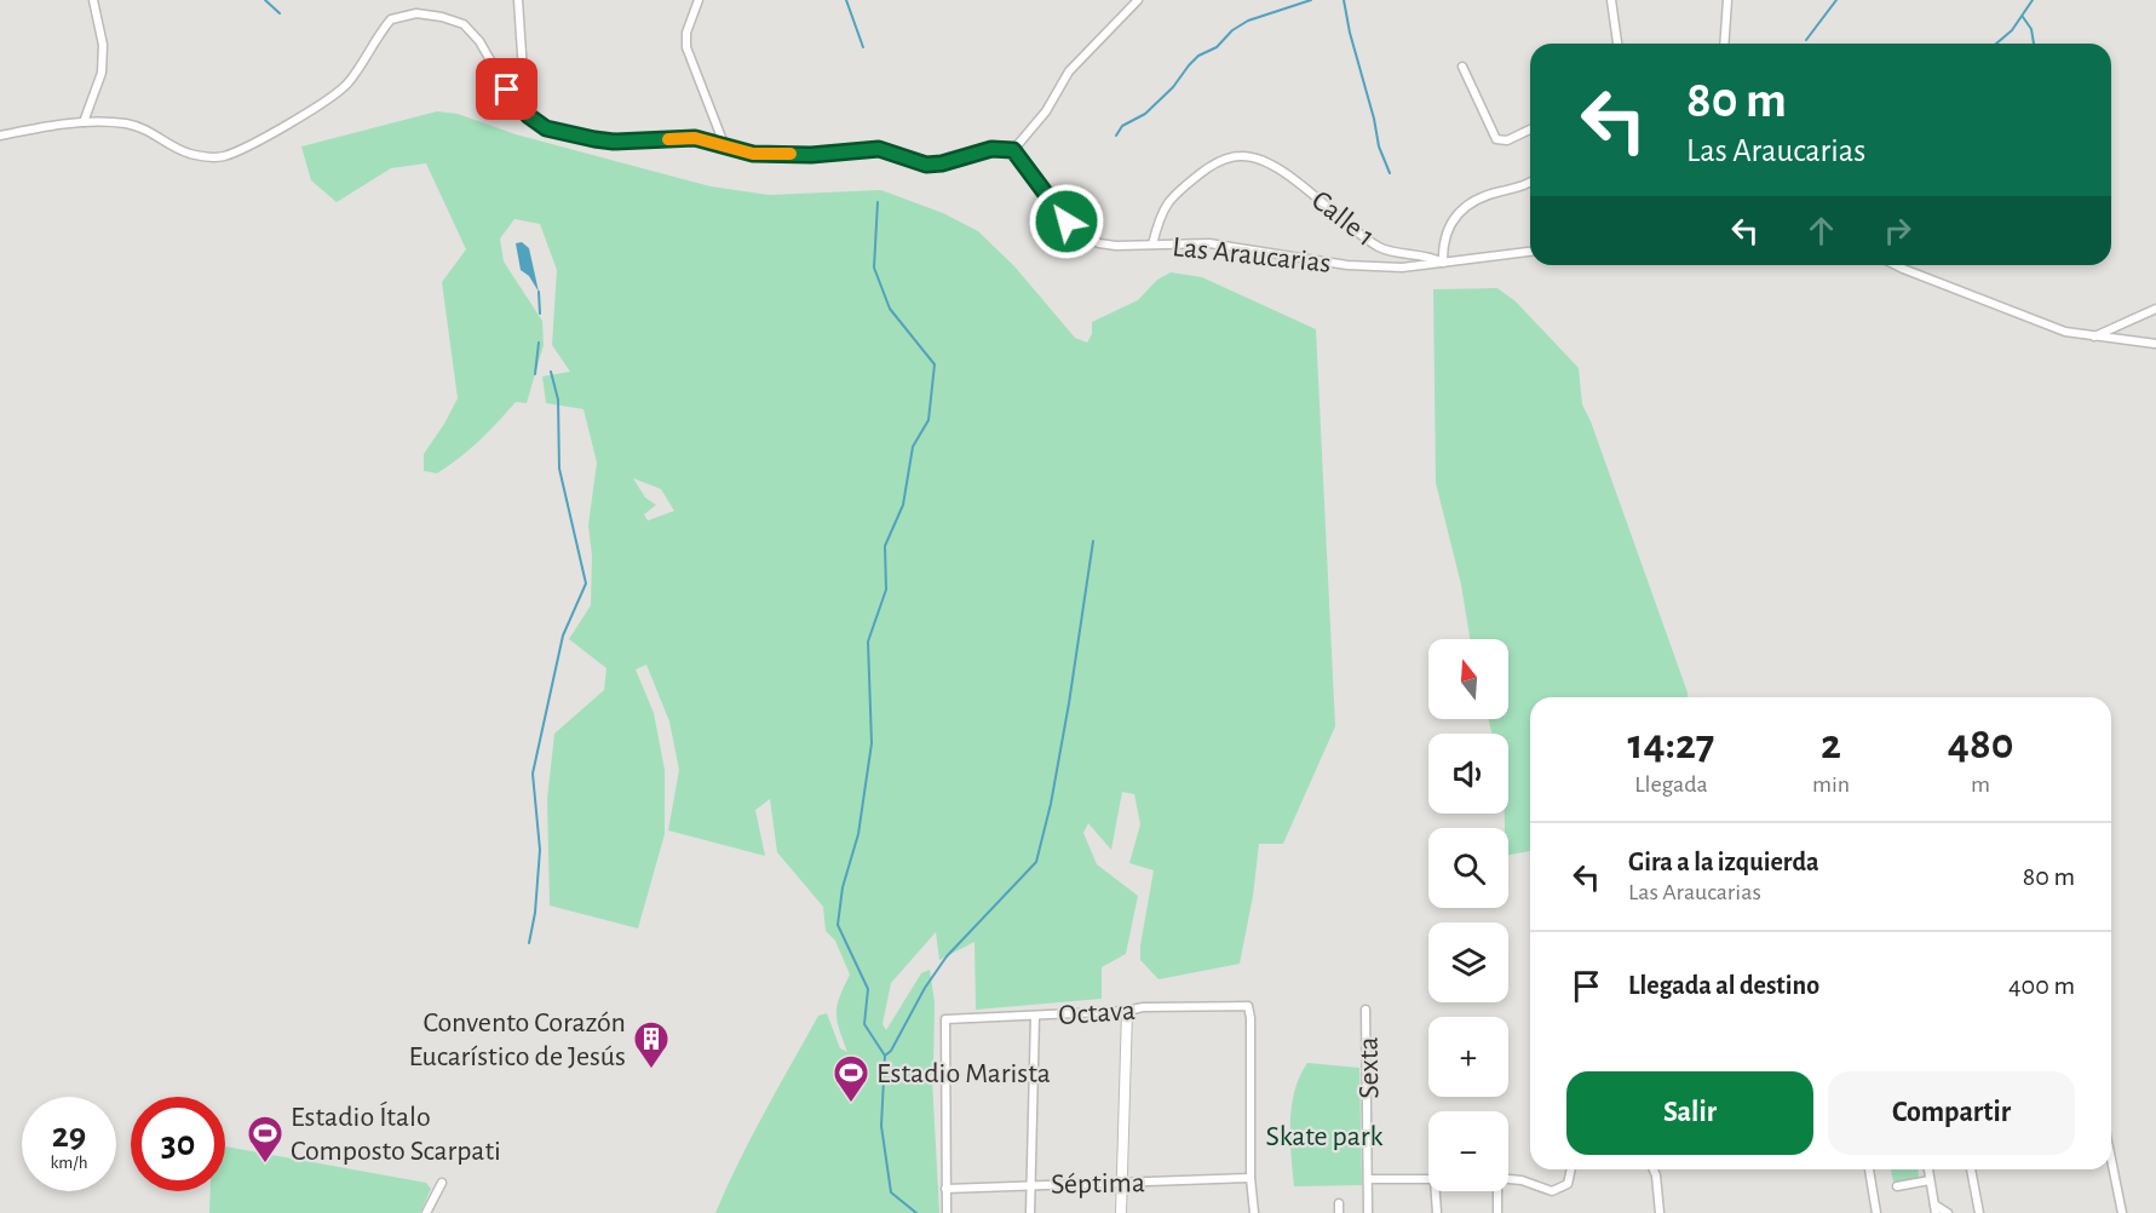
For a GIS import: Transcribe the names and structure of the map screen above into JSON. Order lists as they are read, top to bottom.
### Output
{
  "streets": {
    "street": [
      "Calle 1",
      "Las Araucarias",
      "Octava",
      "Sexta",
      "Séptima"
    ]
  },
  "crossings": [
    ["Calle 1", "Las Araucarias"],
    ["Octava", "Séptima"]
  ],
  "parks": ["Skate park"],
  "places": {
    "building": ["Convento Corazón Eucarístico de Jesús"],
    "sports": ["Estadio Marista", "Estadio Ítalo Composto Scarpati"]
  },
  "north": "top",
  "page": {
    "turn": ["80 m", "Las Araucarias"],
    "map_buttons": ["+", "−"],
    "eta": [
      "14:27",
      "Llegada",
      "2",
      "min",
      "480",
      "m"
    ],
    "list": [
      {
        "name": "Gira a la izquierda",
        "note": "Las Araucarias",
        "value": "80 m"
      },
      {
        "name": "Llegada al destino",
        "value": "400 m"
      }
    ],
    "buttons": ["Salir", "Compartir"],
    "speed": "29 km/h",
    "limit": "30"
  }
}
